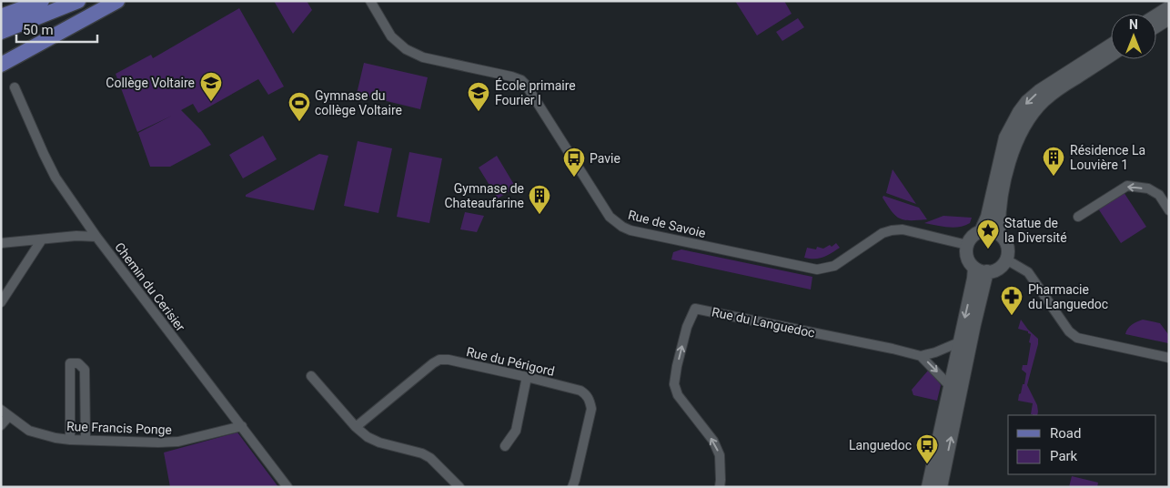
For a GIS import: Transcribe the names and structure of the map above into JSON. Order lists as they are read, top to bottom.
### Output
{
  "streets": {
    "street": [
      "Rue de Savoie",
      "Chemin du Cerisier",
      "Rue du Languedoc",
      "Rue du Périgord",
      "Rue Francis Ponge"
    ]
  },
  "crossings": [
    ["Chemin du Cerisier", "Rue Francis Ponge"]
  ],
  "places": {
    "school or university": ["Collège Voltaire", "École primaire Fourier I"],
    "sports": ["Gymnase du collège Voltaire"],
    "building": ["Résidence La Louvière 1", "Gymnase de Chateaufarine"],
    "bus stop": ["Pavie", "Languedoc"],
    "place": ["Statue de la Diversité"],
    "pharmacy": ["Pharmacie du Languedoc"]
  },
  "legend": ["Road", "Park"],
  "scale_bar": "50 m",
  "north": "top"
}
